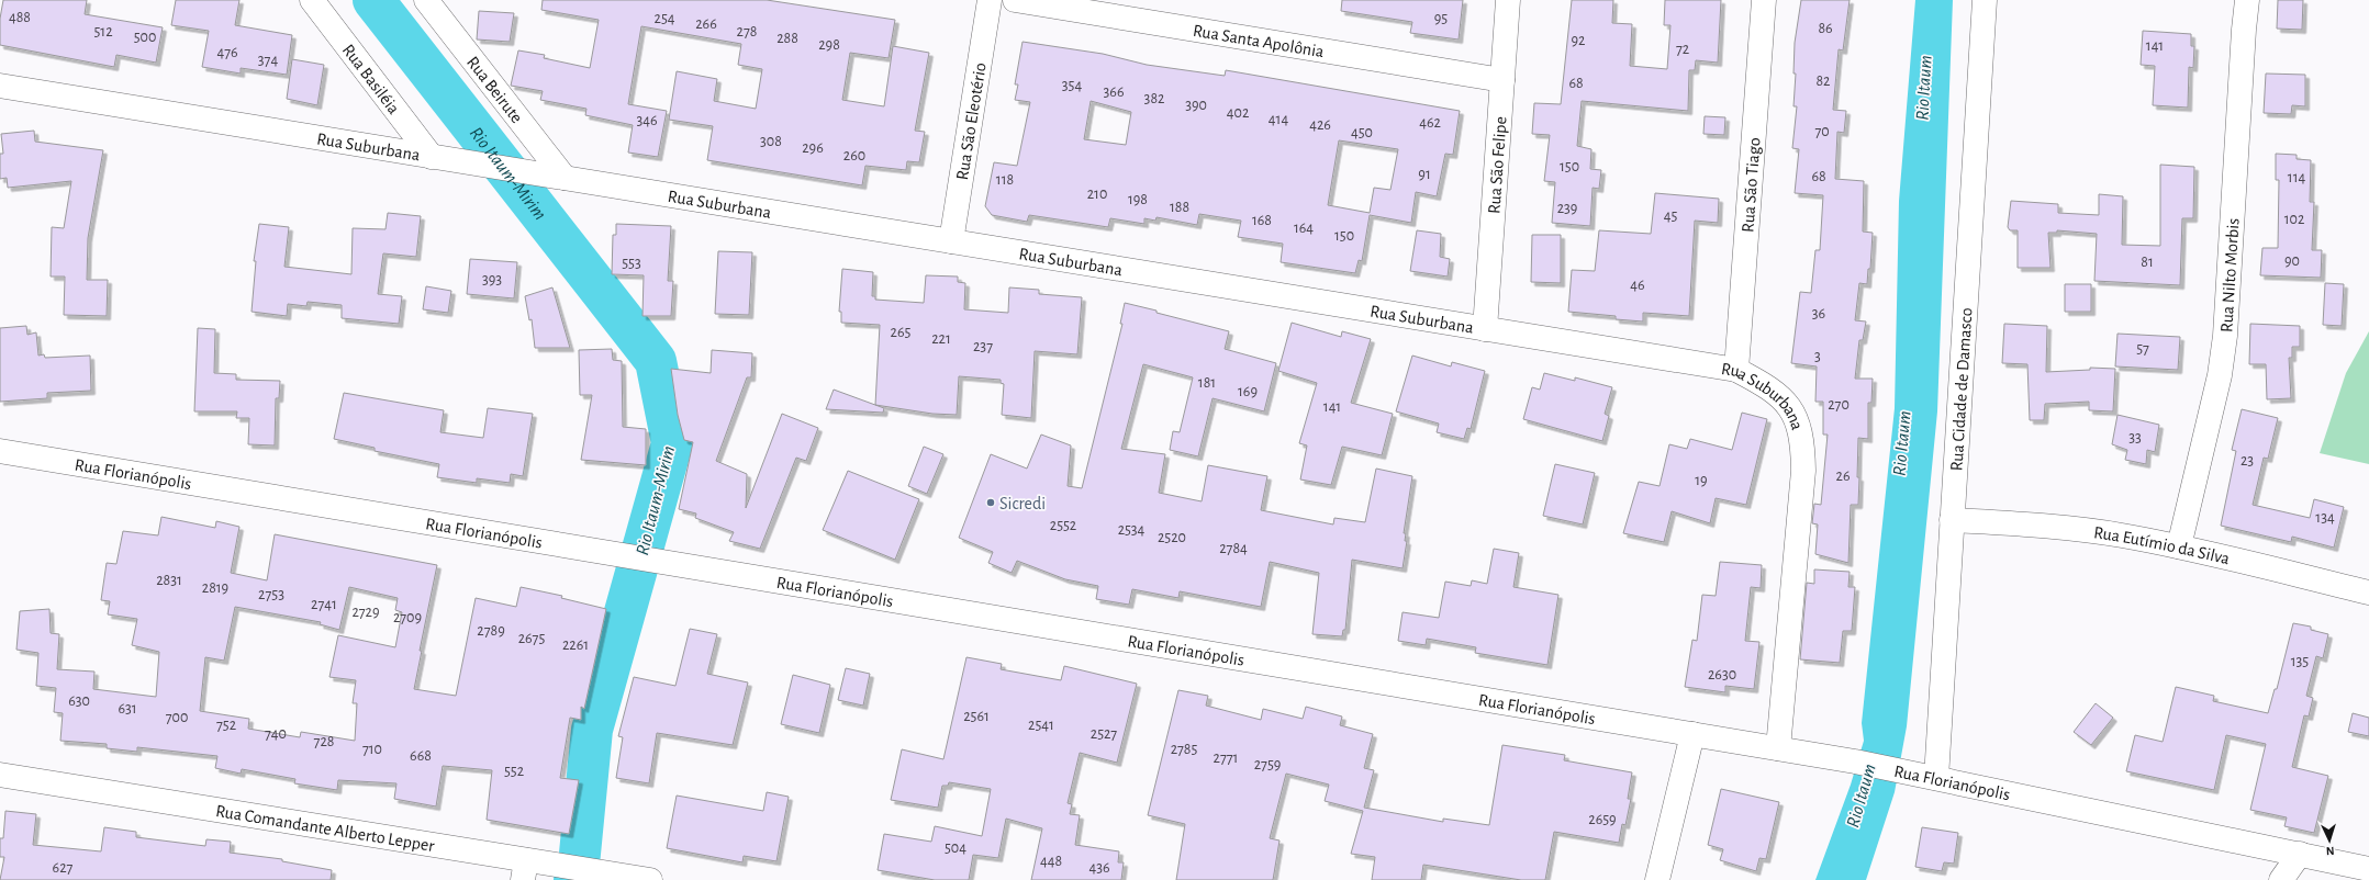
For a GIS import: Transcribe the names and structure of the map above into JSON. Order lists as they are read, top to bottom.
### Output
{
  "streets": {
    "street": [
      "Rua Santa Apolônia",
      "Rua Basiléia",
      "Rua Beirute",
      "Rua São Eleotério",
      "Rua Suburbana",
      "Rua São Felipe",
      "Rua São Tiago",
      "Rua Nilto Morbis",
      "Rua Cidade de Damasco",
      "Rua Florianópolis",
      "Rua Eutímio da Silva",
      "Rua Comandante Alberto Lepper"
    ]
  },
  "crossings": [
    ["Rua Santa Apolônia", "Rua São Felipe"],
    ["Rua Basiléia", "Rua Suburbana"],
    ["Rua Beirute", "Rua Suburbana"],
    ["Rua São Eleotério", "Rua Suburbana"],
    ["Rua Suburbana", "Rua São Felipe"],
    ["Rua Suburbana", "Rua São Tiago"],
    ["Rua Suburbana", "Rua Florianópolis"],
    ["Rua Nilto Morbis", "Rua Eutímio da Silva"],
    ["Rua Cidade de Damasco", "Rua Florianópolis"],
    ["Rua Cidade de Damasco", "Rua Eutímio da Silva"]
  ],
  "water": ["Rio Itaum", "Rio Itaum-Mirim"],
  "places": ["Sicredi"],
  "house_numbers": [
    "488",
    "254",
    "95",
    "266",
    "86",
    "512",
    "278",
    "500",
    "288",
    "92",
    "298",
    "141",
    "72",
    "476",
    "374",
    "82",
    "68",
    "354",
    "366",
    "382",
    "390",
    "402",
    "414",
    "346",
    "462",
    "426",
    "70",
    "450",
    "308",
    "296",
    "260",
    "150",
    "91",
    "68",
    "114",
    "118",
    "210",
    "198",
    "188",
    "239",
    "45",
    "102",
    "168",
    "164",
    "150",
    "90",
    "81",
    "553",
    "393",
    "46",
    "36",
    "265",
    "221",
    "237",
    "57",
    "3",
    "181",
    "169",
    "270",
    "141",
    "33",
    "23",
    "26",
    "19",
    "134",
    "2552",
    "2534",
    "2520",
    "2784",
    "2831",
    "2819",
    "2753",
    "2741",
    "2729",
    "2709",
    "2789",
    "2675",
    "2261",
    "135",
    "2630",
    "630",
    "631",
    "2561",
    "700",
    "752",
    "2541",
    "740",
    "2527",
    "728",
    "710",
    "2785",
    "668",
    "2771",
    "2759",
    "552",
    "2659",
    "504",
    "448",
    "627",
    "436"
  ],
  "north": "bottom"
}
